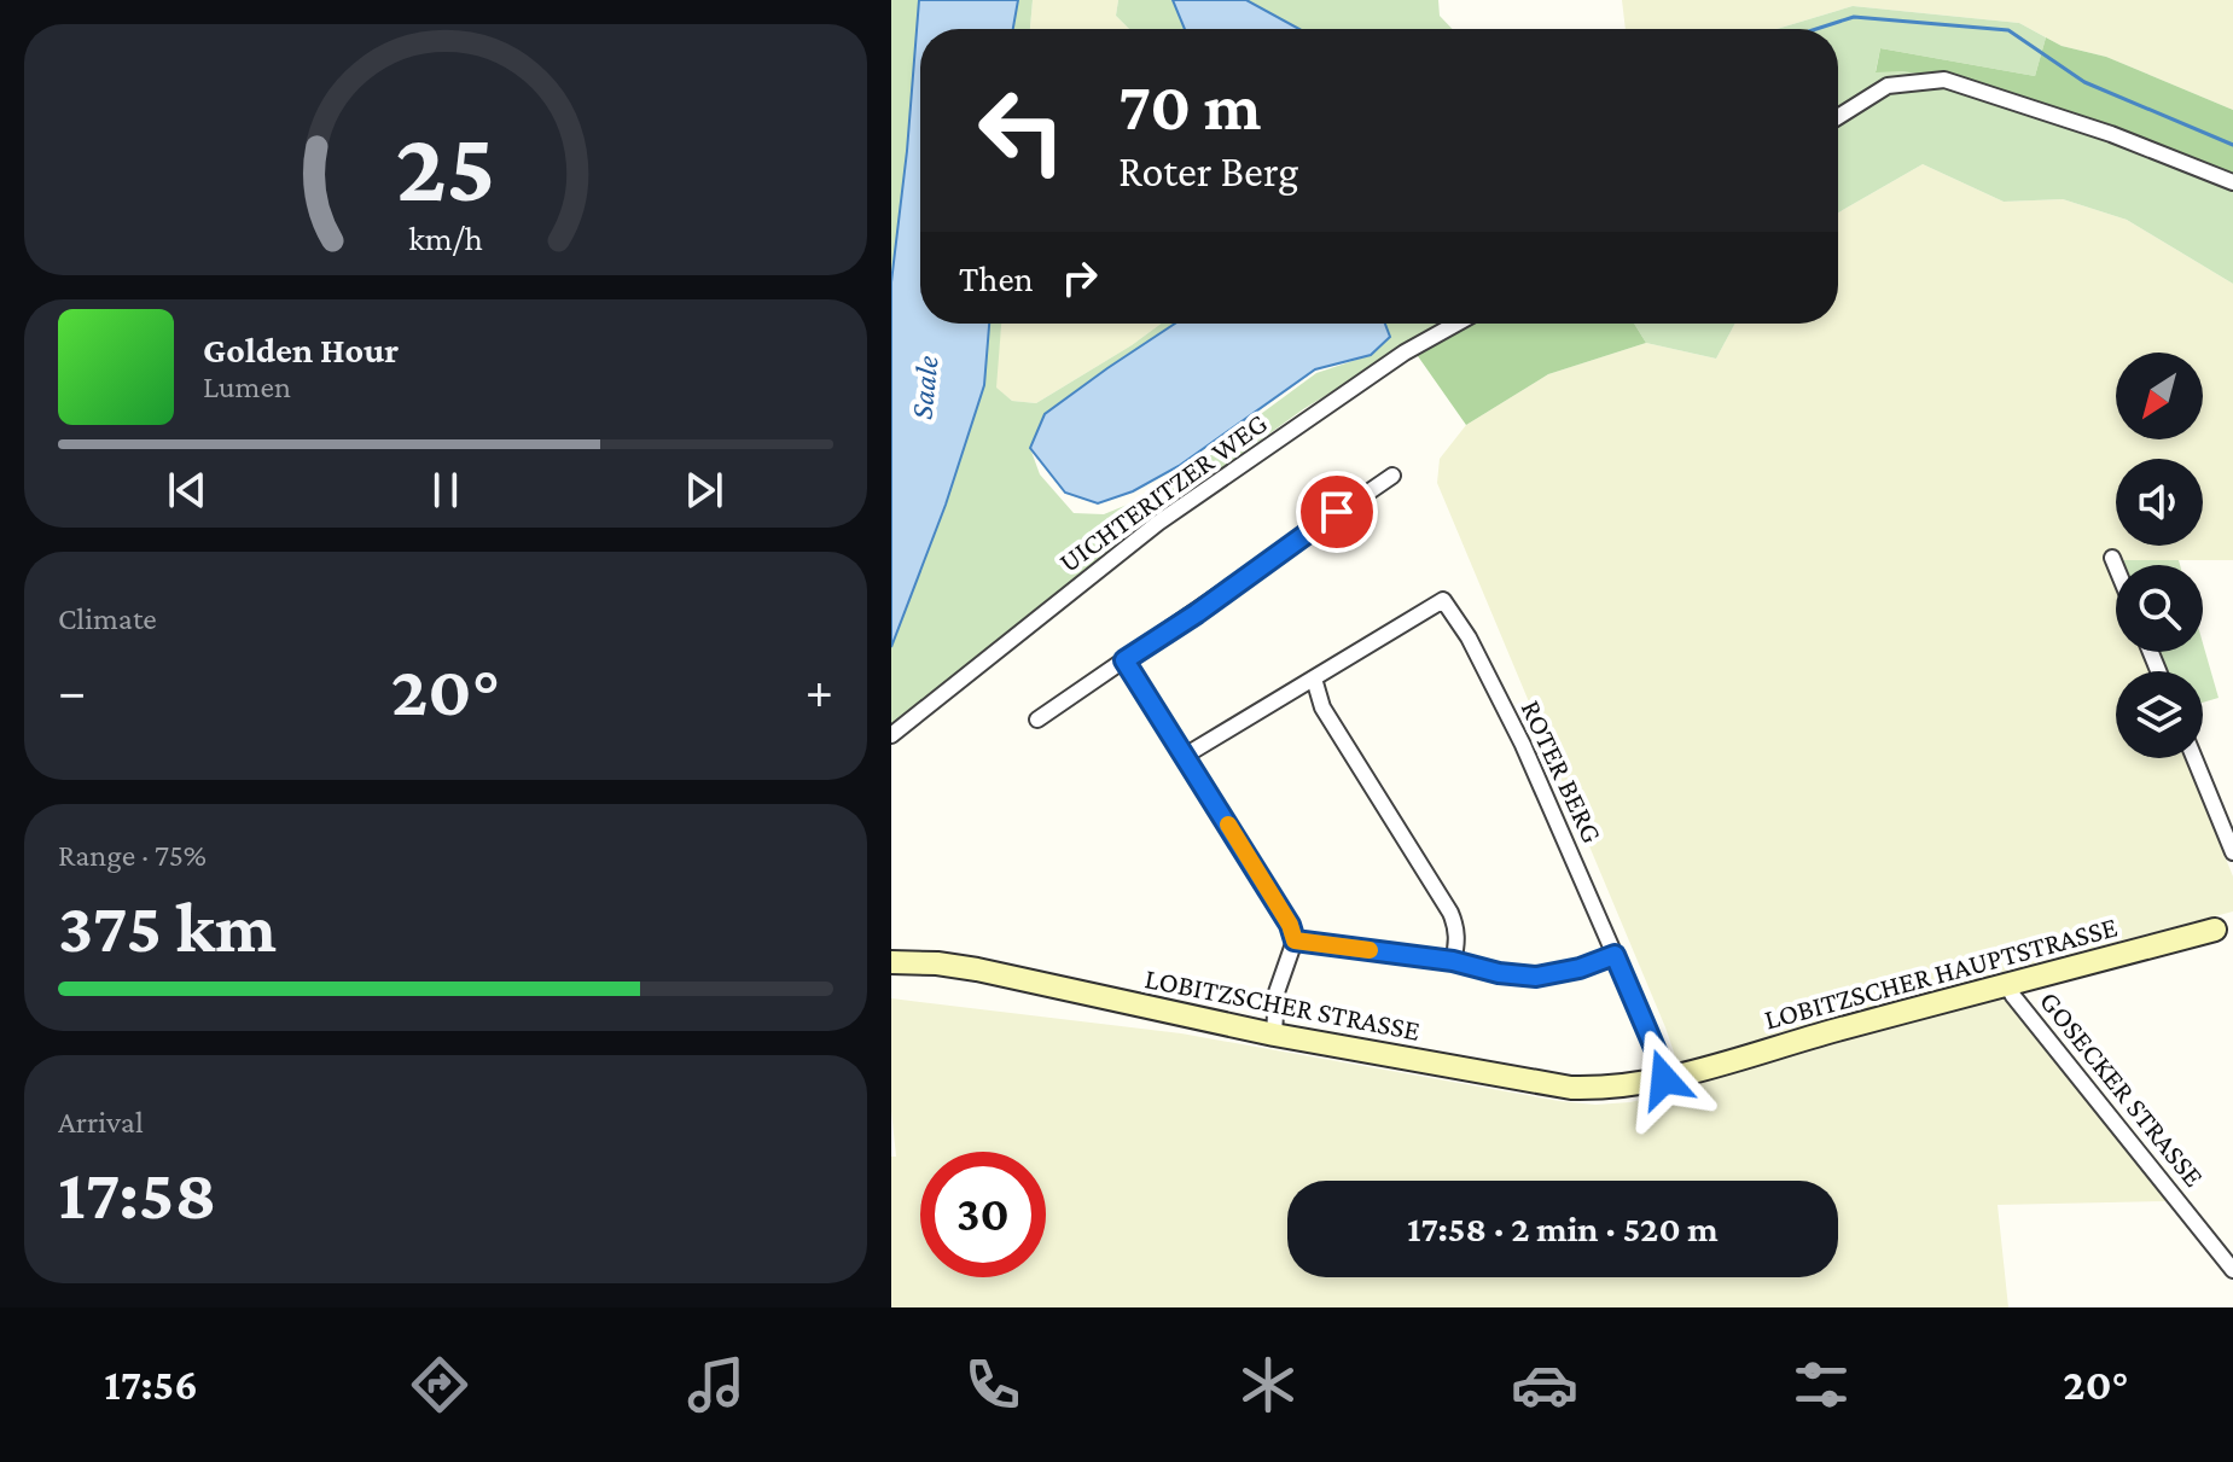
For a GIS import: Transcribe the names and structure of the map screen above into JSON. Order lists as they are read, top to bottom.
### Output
{
  "streets": {
    "street": [
      "UICHTERITZER WEG",
      "ROTER BERG",
      "LOBITZSCHER HAUPTSTRASSE",
      "LOBITZSCHER STRASSE",
      "GOSECKER STRASSE"
    ]
  },
  "crossings": [
    ["LOBITZSCHER HAUPTSTRASSE", "LOBITZSCHER STRASSE"],
    ["LOBITZSCHER HAUPTSTRASSE", "GOSECKER STRASSE"]
  ],
  "water": ["Saale"],
  "north": "bottom left",
  "page": {
    "turn": ["70 m", "Roter Berg"],
    "then": "Then",
    "song": ["Golden Hour", "Lumen"],
    "tile": [
      "Climate",
      ["Range · 75%", "375 km"],
      ["Arrival", "17:58"]
    ],
    "heat": ["−", "20°", "+"],
    "limit": "30",
    "trip": "17:58 · 2 min · 520 m",
    "tabs": ["17:56", "20°"],
    "gauge": ["25", "km/h"]
  }
}
